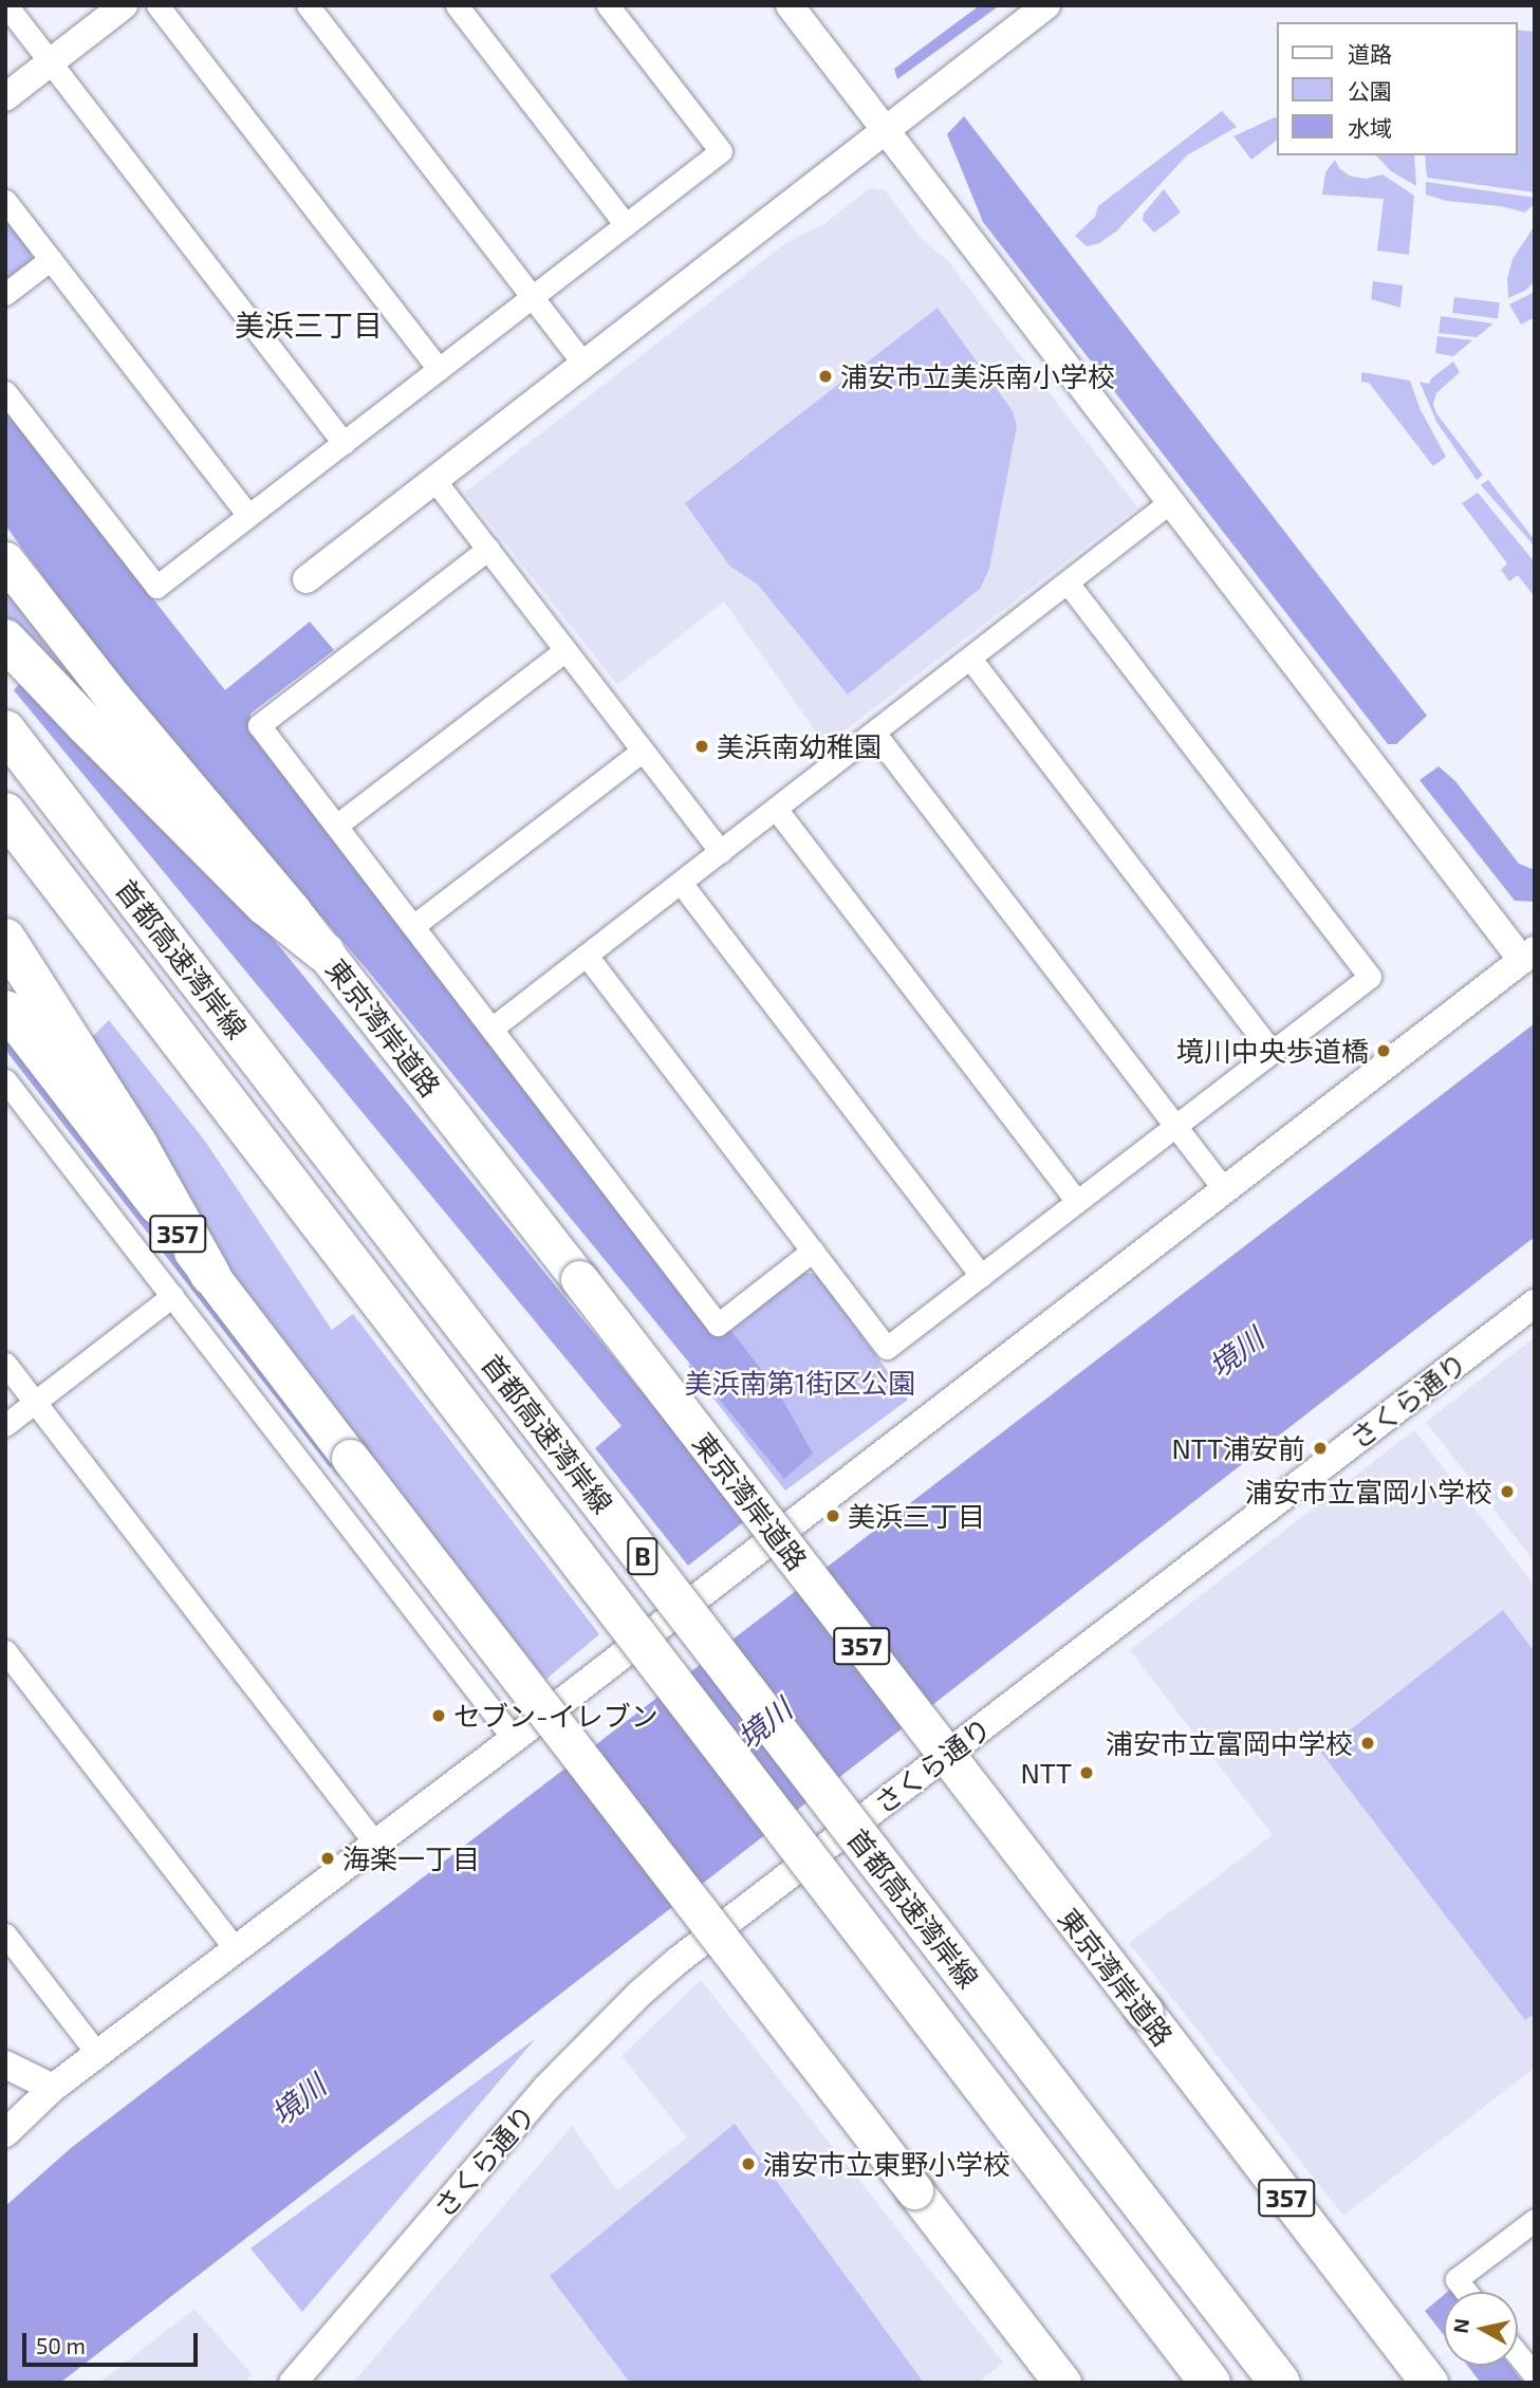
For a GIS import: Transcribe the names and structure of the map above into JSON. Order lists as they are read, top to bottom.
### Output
{
  "streets": {
    "highway": [
      "首都高速湾岸線",
      "東京湾岸道路",
      "357",
      "B"
    ],
    "street": ["さくら通り"]
  },
  "districts": ["美浜三丁目"],
  "water": ["境川"],
  "parks": ["美浜南第1街区公園"],
  "places": [
    "浦安市立美浜南小学校",
    "美浜南幼稚園",
    "境川中央歩道橋",
    "NTT浦安前",
    "浦安市立富岡小学校",
    "美浜三丁目",
    "セブン-イレブン",
    "浦安市立富岡中学校",
    "NTT",
    "海楽一丁目",
    "浦安市立東野小学校"
  ],
  "legend": ["道路", "公園", "水域"],
  "scale_bar": "50 m",
  "north": "left"
}
